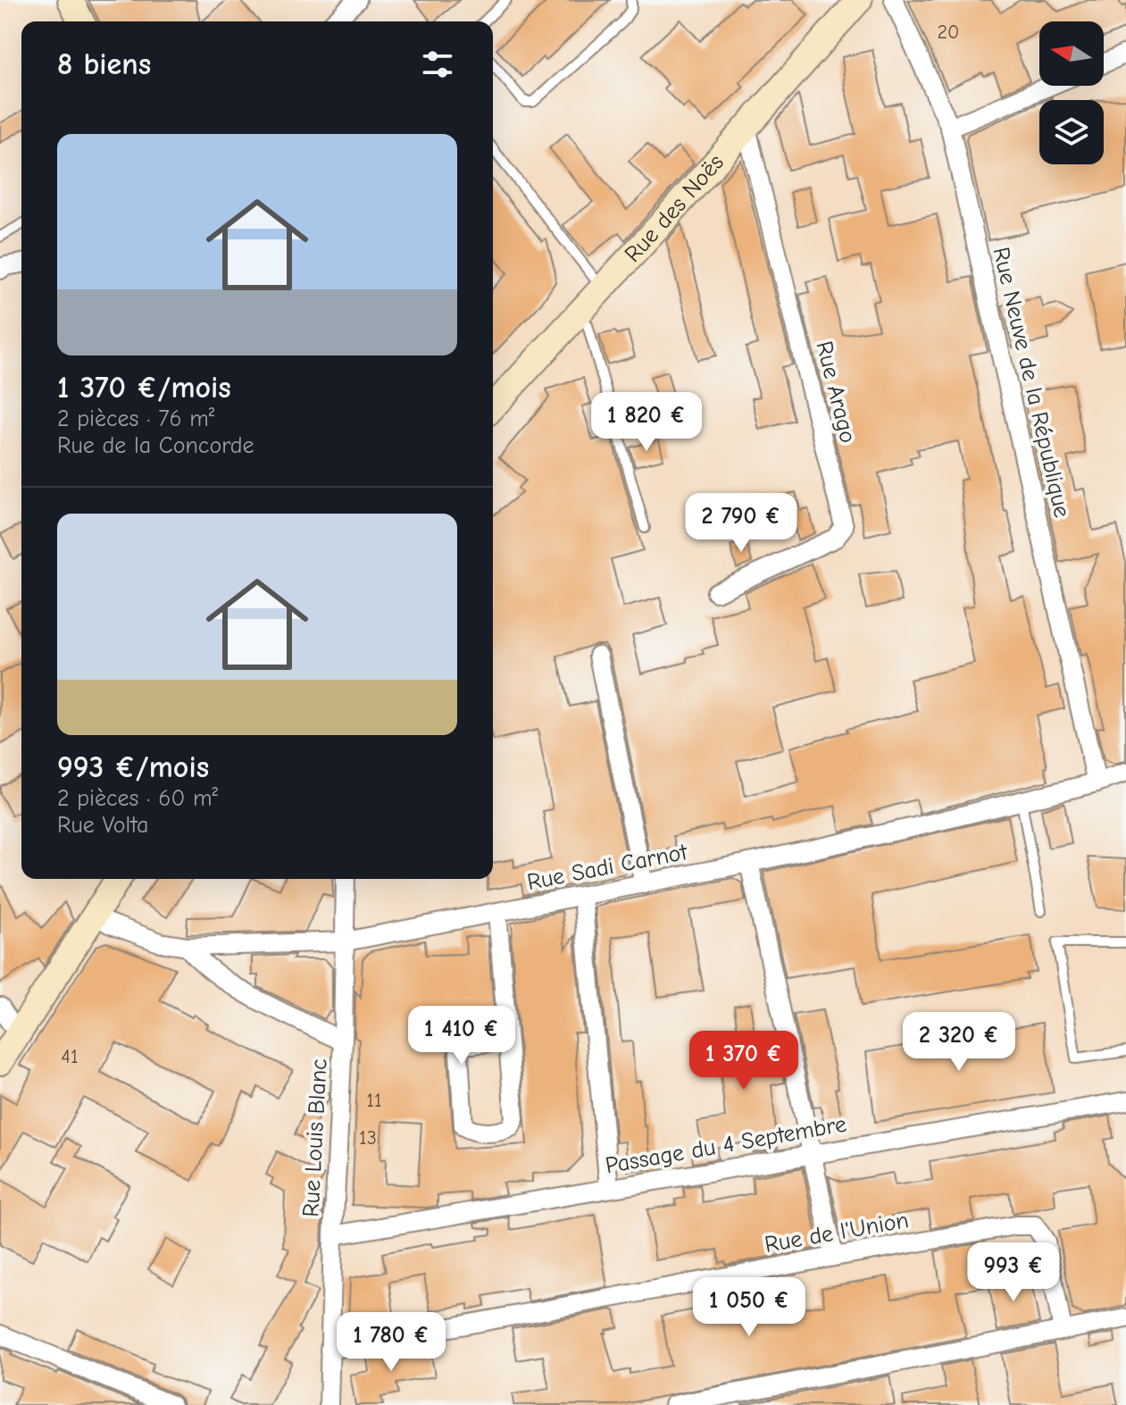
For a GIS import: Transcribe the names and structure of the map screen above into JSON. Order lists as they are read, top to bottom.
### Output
{
  "streets": {
    "street": [
      "Rue des Noës",
      "Rue Neuve de la République",
      "Rue Arago",
      "Rue Sadi Carnot",
      "Rue Louis Blanc",
      "Passage du 4 Septembre",
      "Rue de l'Union"
    ]
  },
  "crossings": [
    ["Rue des Noës", "Rue Arago"],
    ["Rue Neuve de la République", "Rue Sadi Carnot"],
    ["Rue Sadi Carnot", "Rue Louis Blanc"],
    ["Rue Louis Blanc", "Passage du 4 Septembre"],
    ["Rue Louis Blanc", "Rue de l'Union"]
  ],
  "house_numbers": [
    "20",
    "41",
    "11",
    "13"
  ],
  "north": "left",
  "page": {
    "heading": "8 biens",
    "list": [
      {
        "name": "1 370 €/mois",
        "note": "2 pièces · 76 m² · Rue de la Concorde"
      },
      {
        "name": "993 €/mois",
        "note": "2 pièces · 60 m² · Rue Volta"
      }
    ],
    "price": [
      "1 820 €",
      "2 790 €",
      "1 410 €",
      "2 320 €",
      "1 370 €",
      "993 €",
      "1 050 €",
      "1 780 €"
    ]
  }
}
